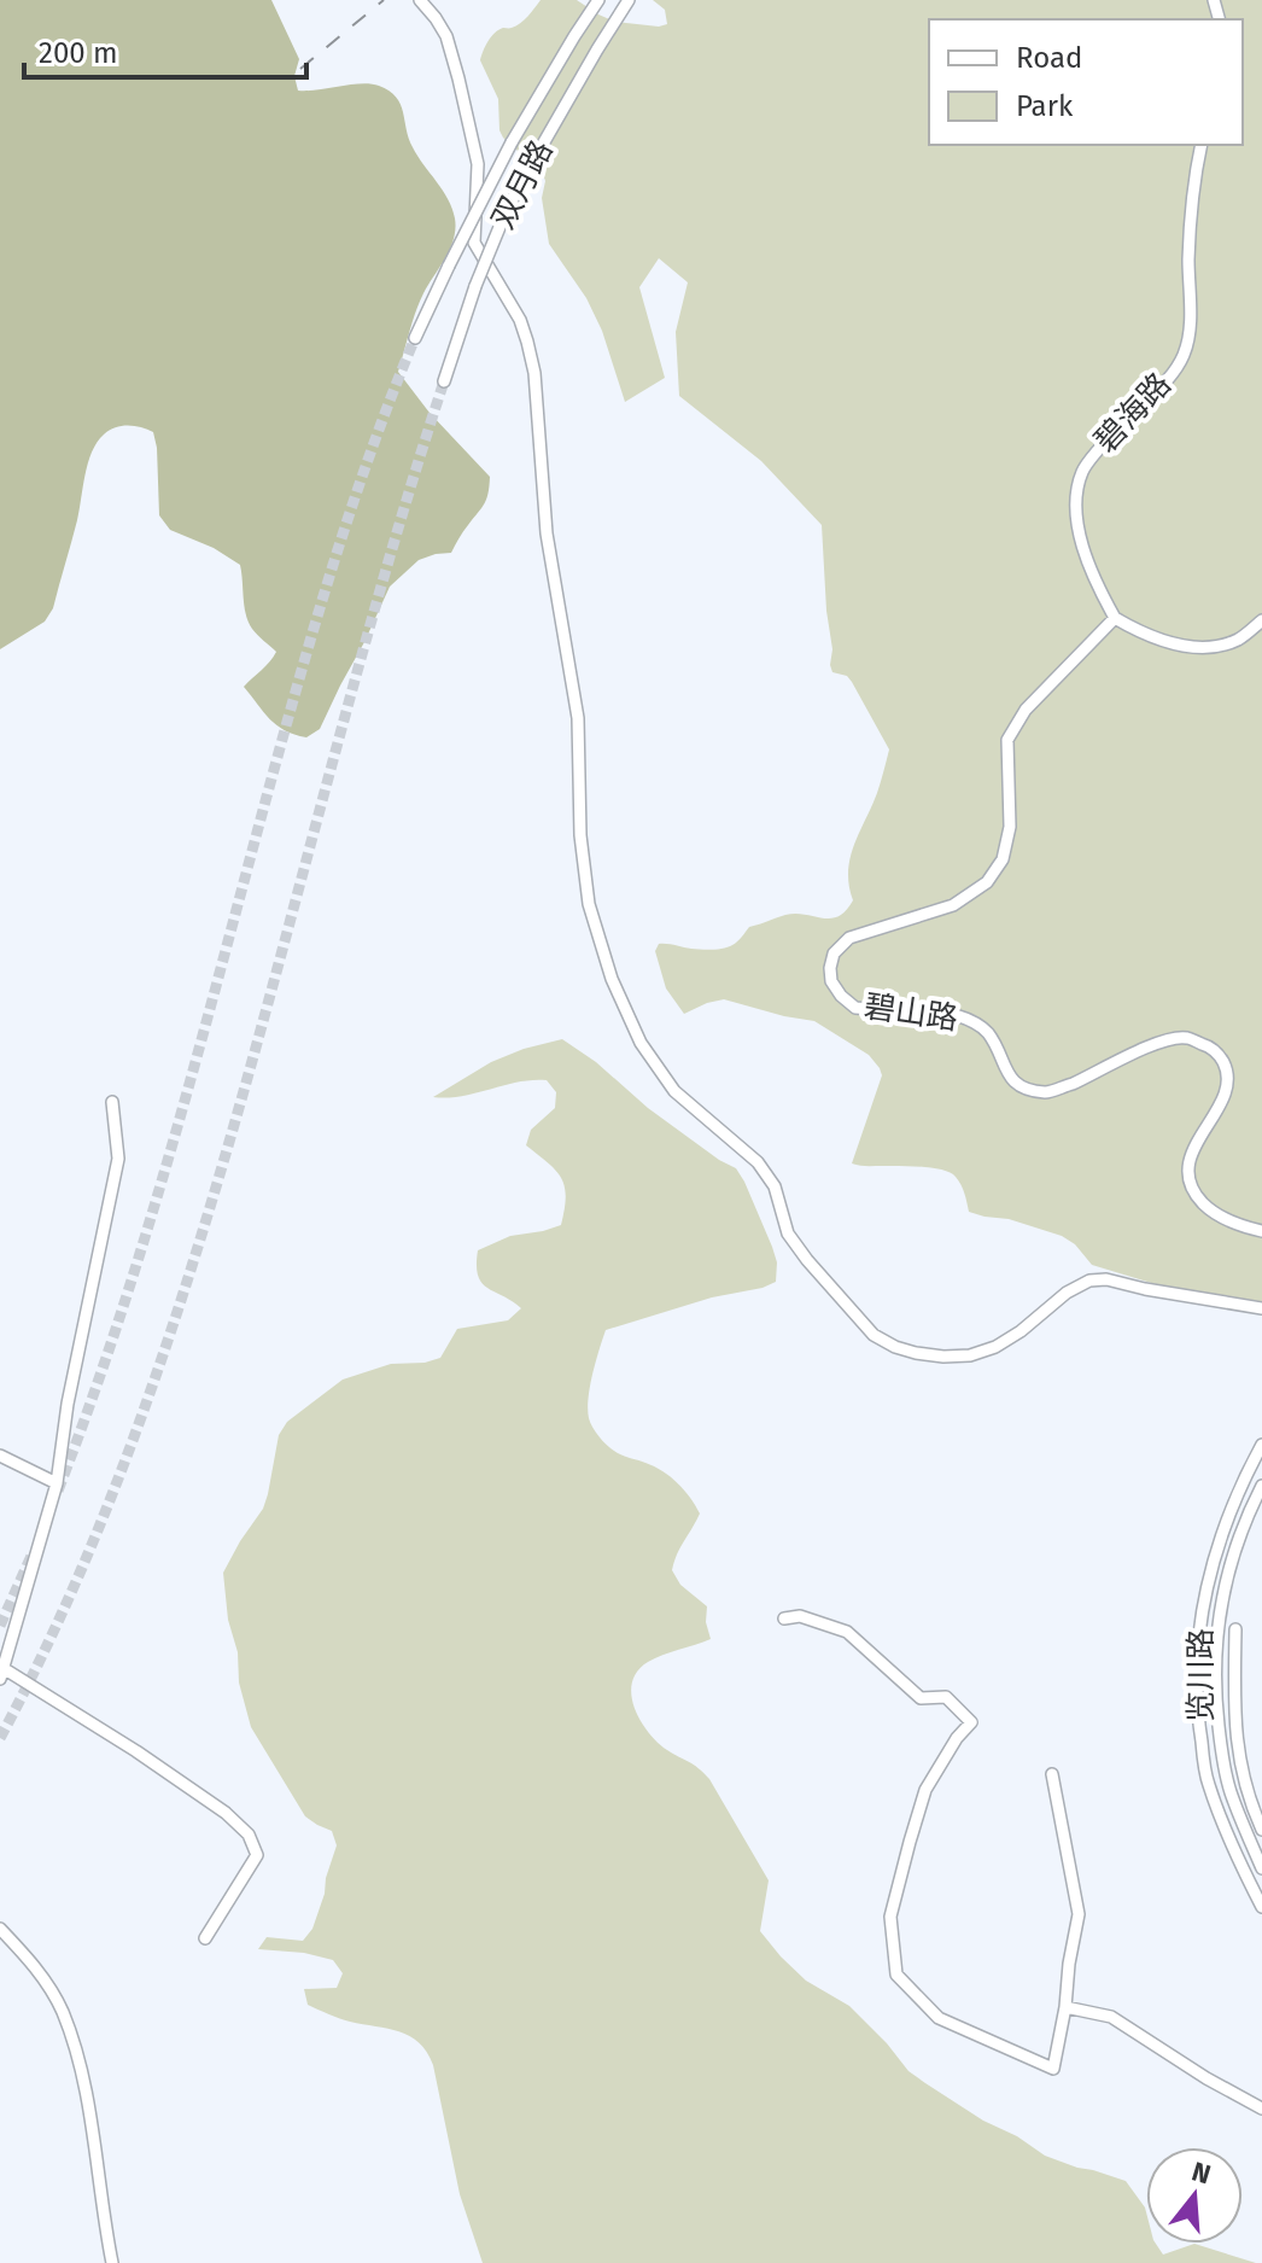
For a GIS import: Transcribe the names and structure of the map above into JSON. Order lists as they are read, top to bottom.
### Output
{
  "streets": {
    "street": [
      "双月路",
      "碧海路",
      "碧山路",
      "览川路"
    ]
  },
  "crossings": [
    ["碧海路", "碧山路"]
  ],
  "legend": ["Road", "Park"],
  "scale_bar": "200 m",
  "north": "top"
}
